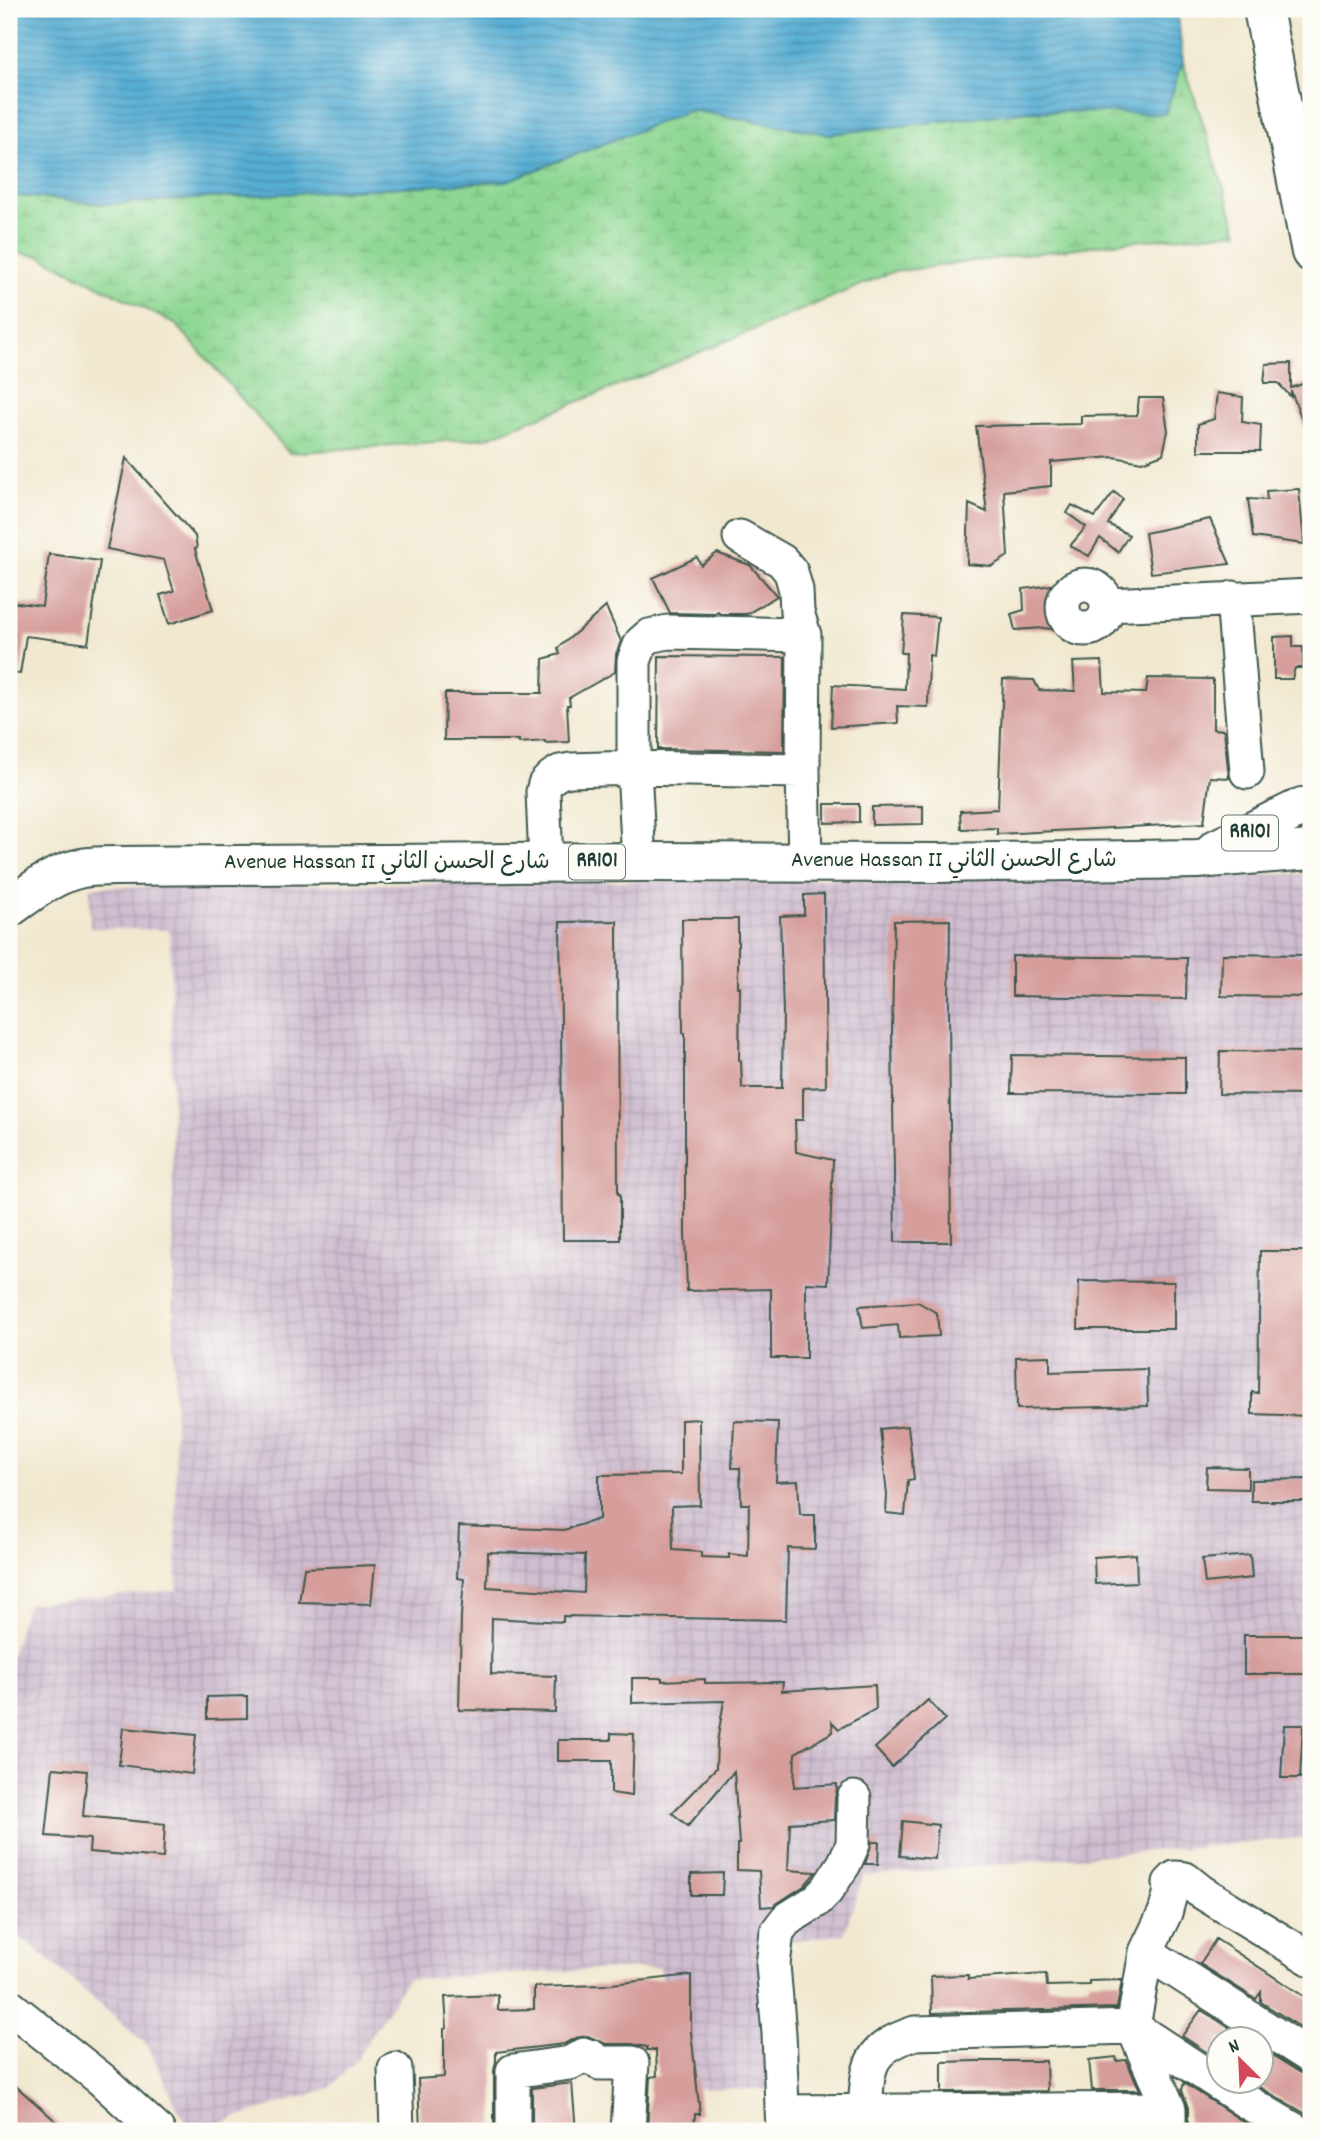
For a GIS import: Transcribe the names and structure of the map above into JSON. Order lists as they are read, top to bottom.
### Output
{
  "streets": {
    "main road": ["RR101", "Avenue Hassan II شارع الحسن الثاني"]
  },
  "north": "top left"
}
